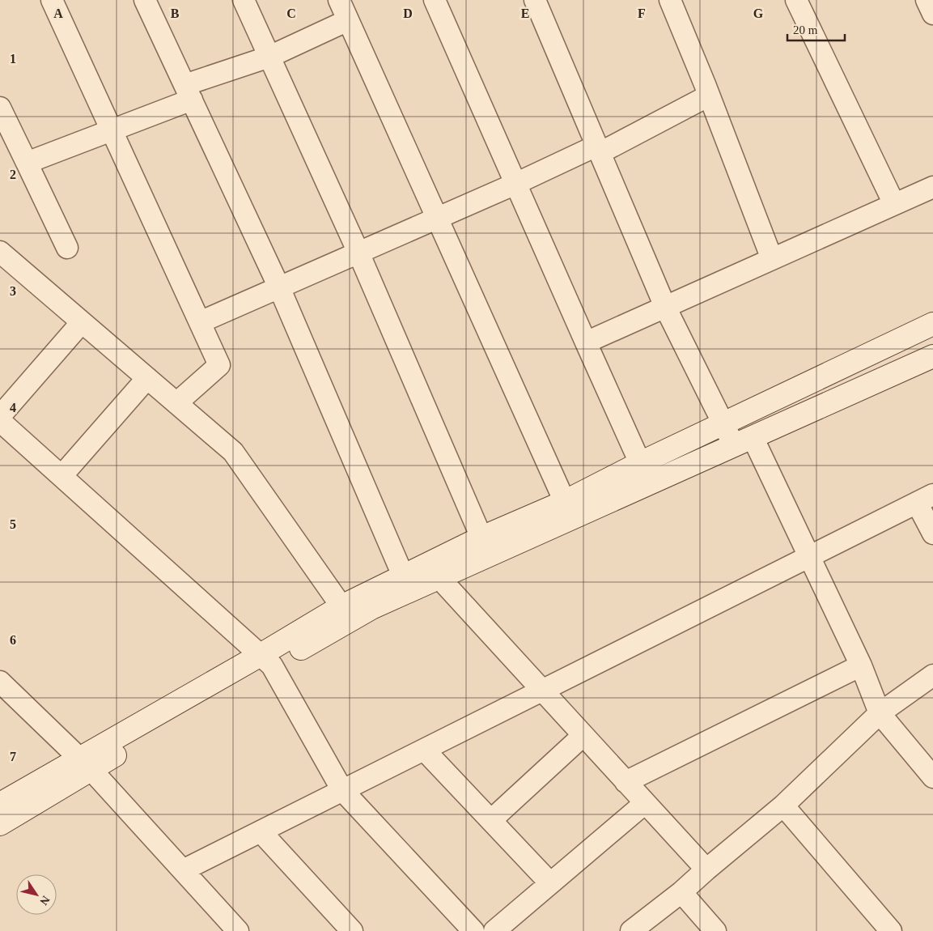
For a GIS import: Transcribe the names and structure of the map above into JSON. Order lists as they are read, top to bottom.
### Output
{
  "scale_bar": "20 m",
  "north": "bottom right",
  "grid": {
    "columns": [
      "A",
      "B",
      "C",
      "D",
      "E",
      "F",
      "G"
    ],
    "rows": [
      "1",
      "2",
      "3",
      "4",
      "5",
      "6",
      "7"
    ]
  }
}
